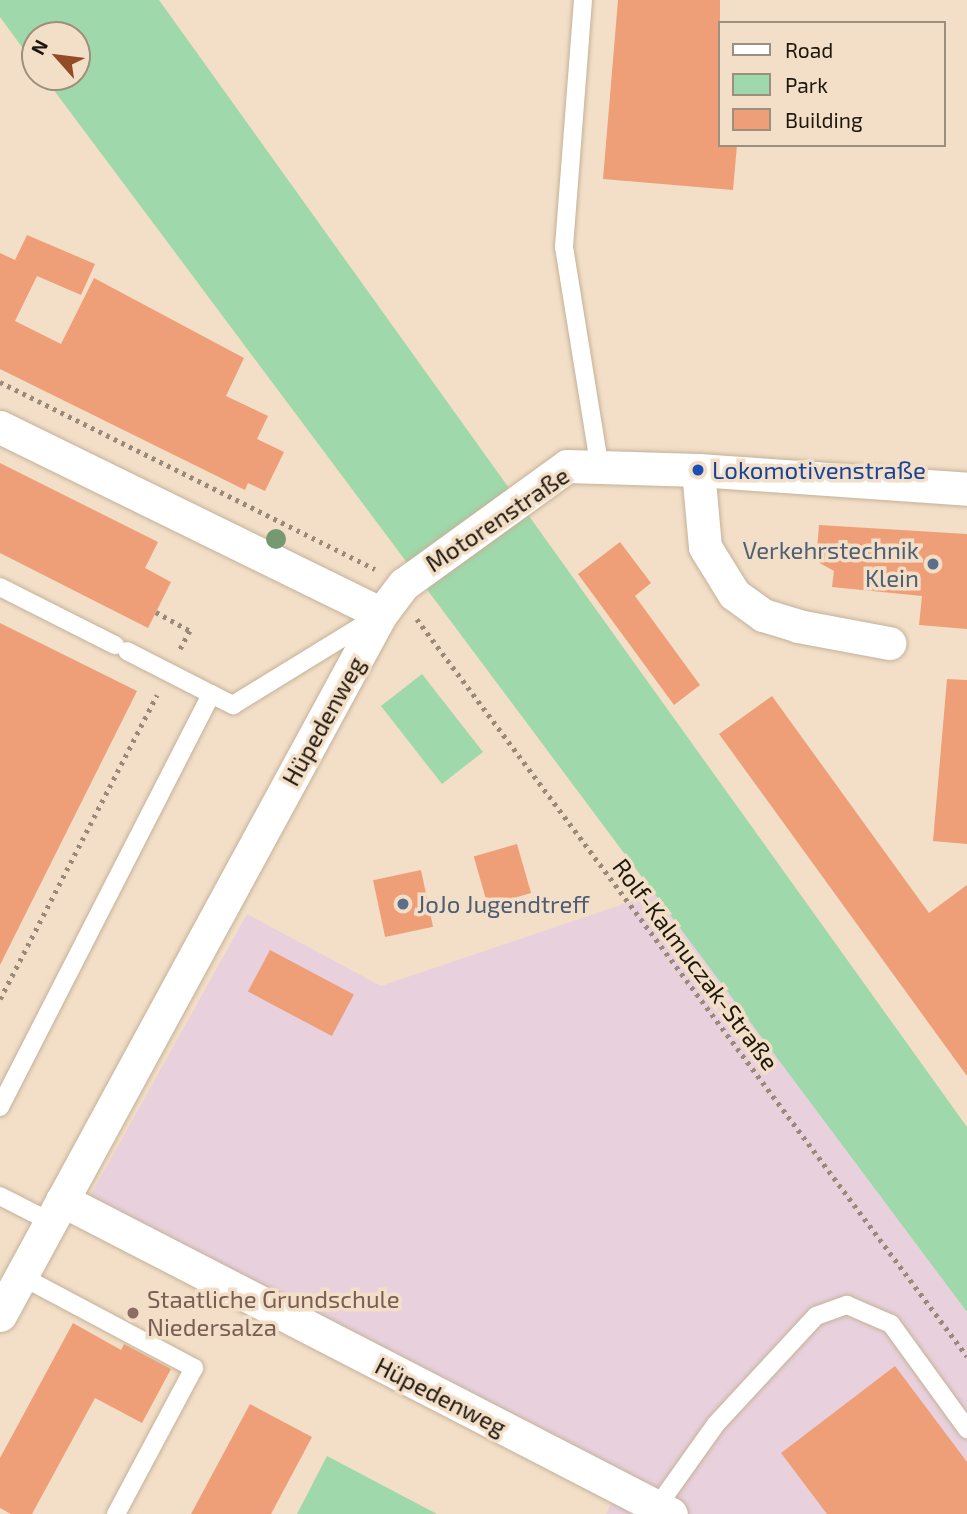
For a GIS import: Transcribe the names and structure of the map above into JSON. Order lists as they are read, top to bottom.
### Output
{
  "streets": {
    "street": ["Motorenstraße", "Hüpedenweg"],
    "path": ["Rolf-Kalmuczak-Straße"]
  },
  "crossings": [
    ["Motorenstraße", "Hüpedenweg"],
    ["Motorenstraße", "Rolf-Kalmuczak-Straße"],
    ["Hüpedenweg", "Rolf-Kalmuczak-Straße"]
  ],
  "places": [
    "Lokomotivenstraße",
    "Verkehrstechnik Klein",
    "JoJo Jugendtreff",
    "Staatliche Grundschule Niedersalza"
  ],
  "legend": ["Road", "Park", "Building"],
  "north": "top left"
}
